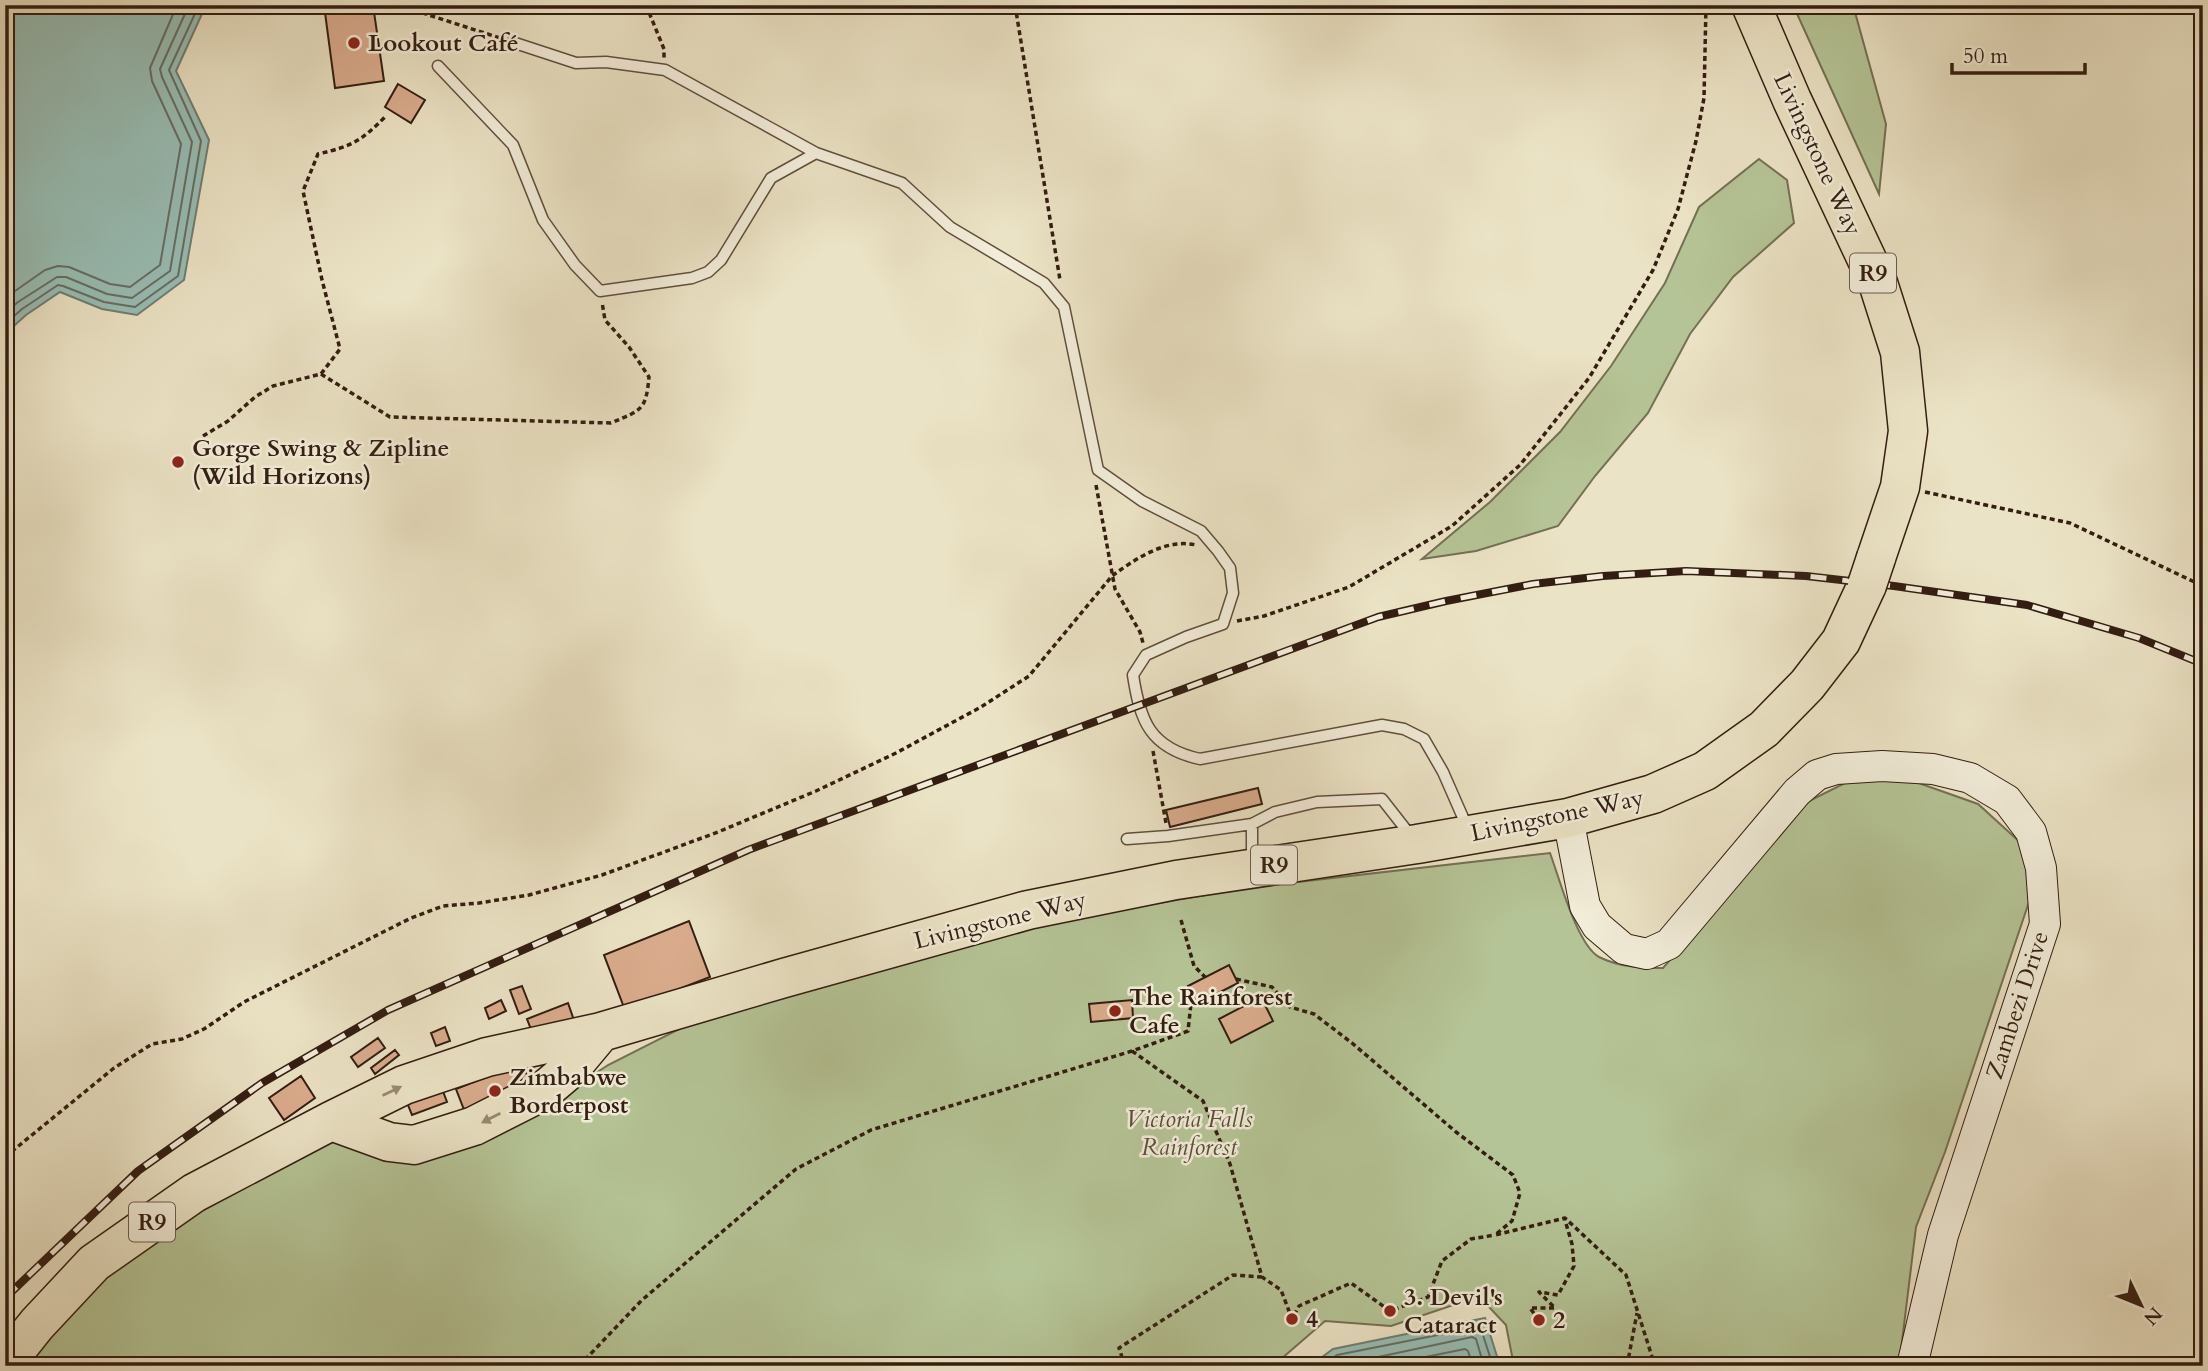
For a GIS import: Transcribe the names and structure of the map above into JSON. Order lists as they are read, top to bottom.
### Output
{
  "streets": {
    "highway": ["Livingstone Way", "R9"],
    "street": ["Zambezi Drive"]
  },
  "crossings": [
    ["Livingstone Way", "Zambezi Drive"]
  ],
  "parks": ["Victoria Falls Rainforest"],
  "places": [
    "Lookout Café",
    "Gorge Swing & Zipline (Wild Horizons)",
    "The Rainforest Cafe",
    "Zimbabwe Borderpost",
    "3. Devil's Cataract",
    "4",
    "2"
  ],
  "scale_bar": "50 m",
  "north": "bottom right"
}
